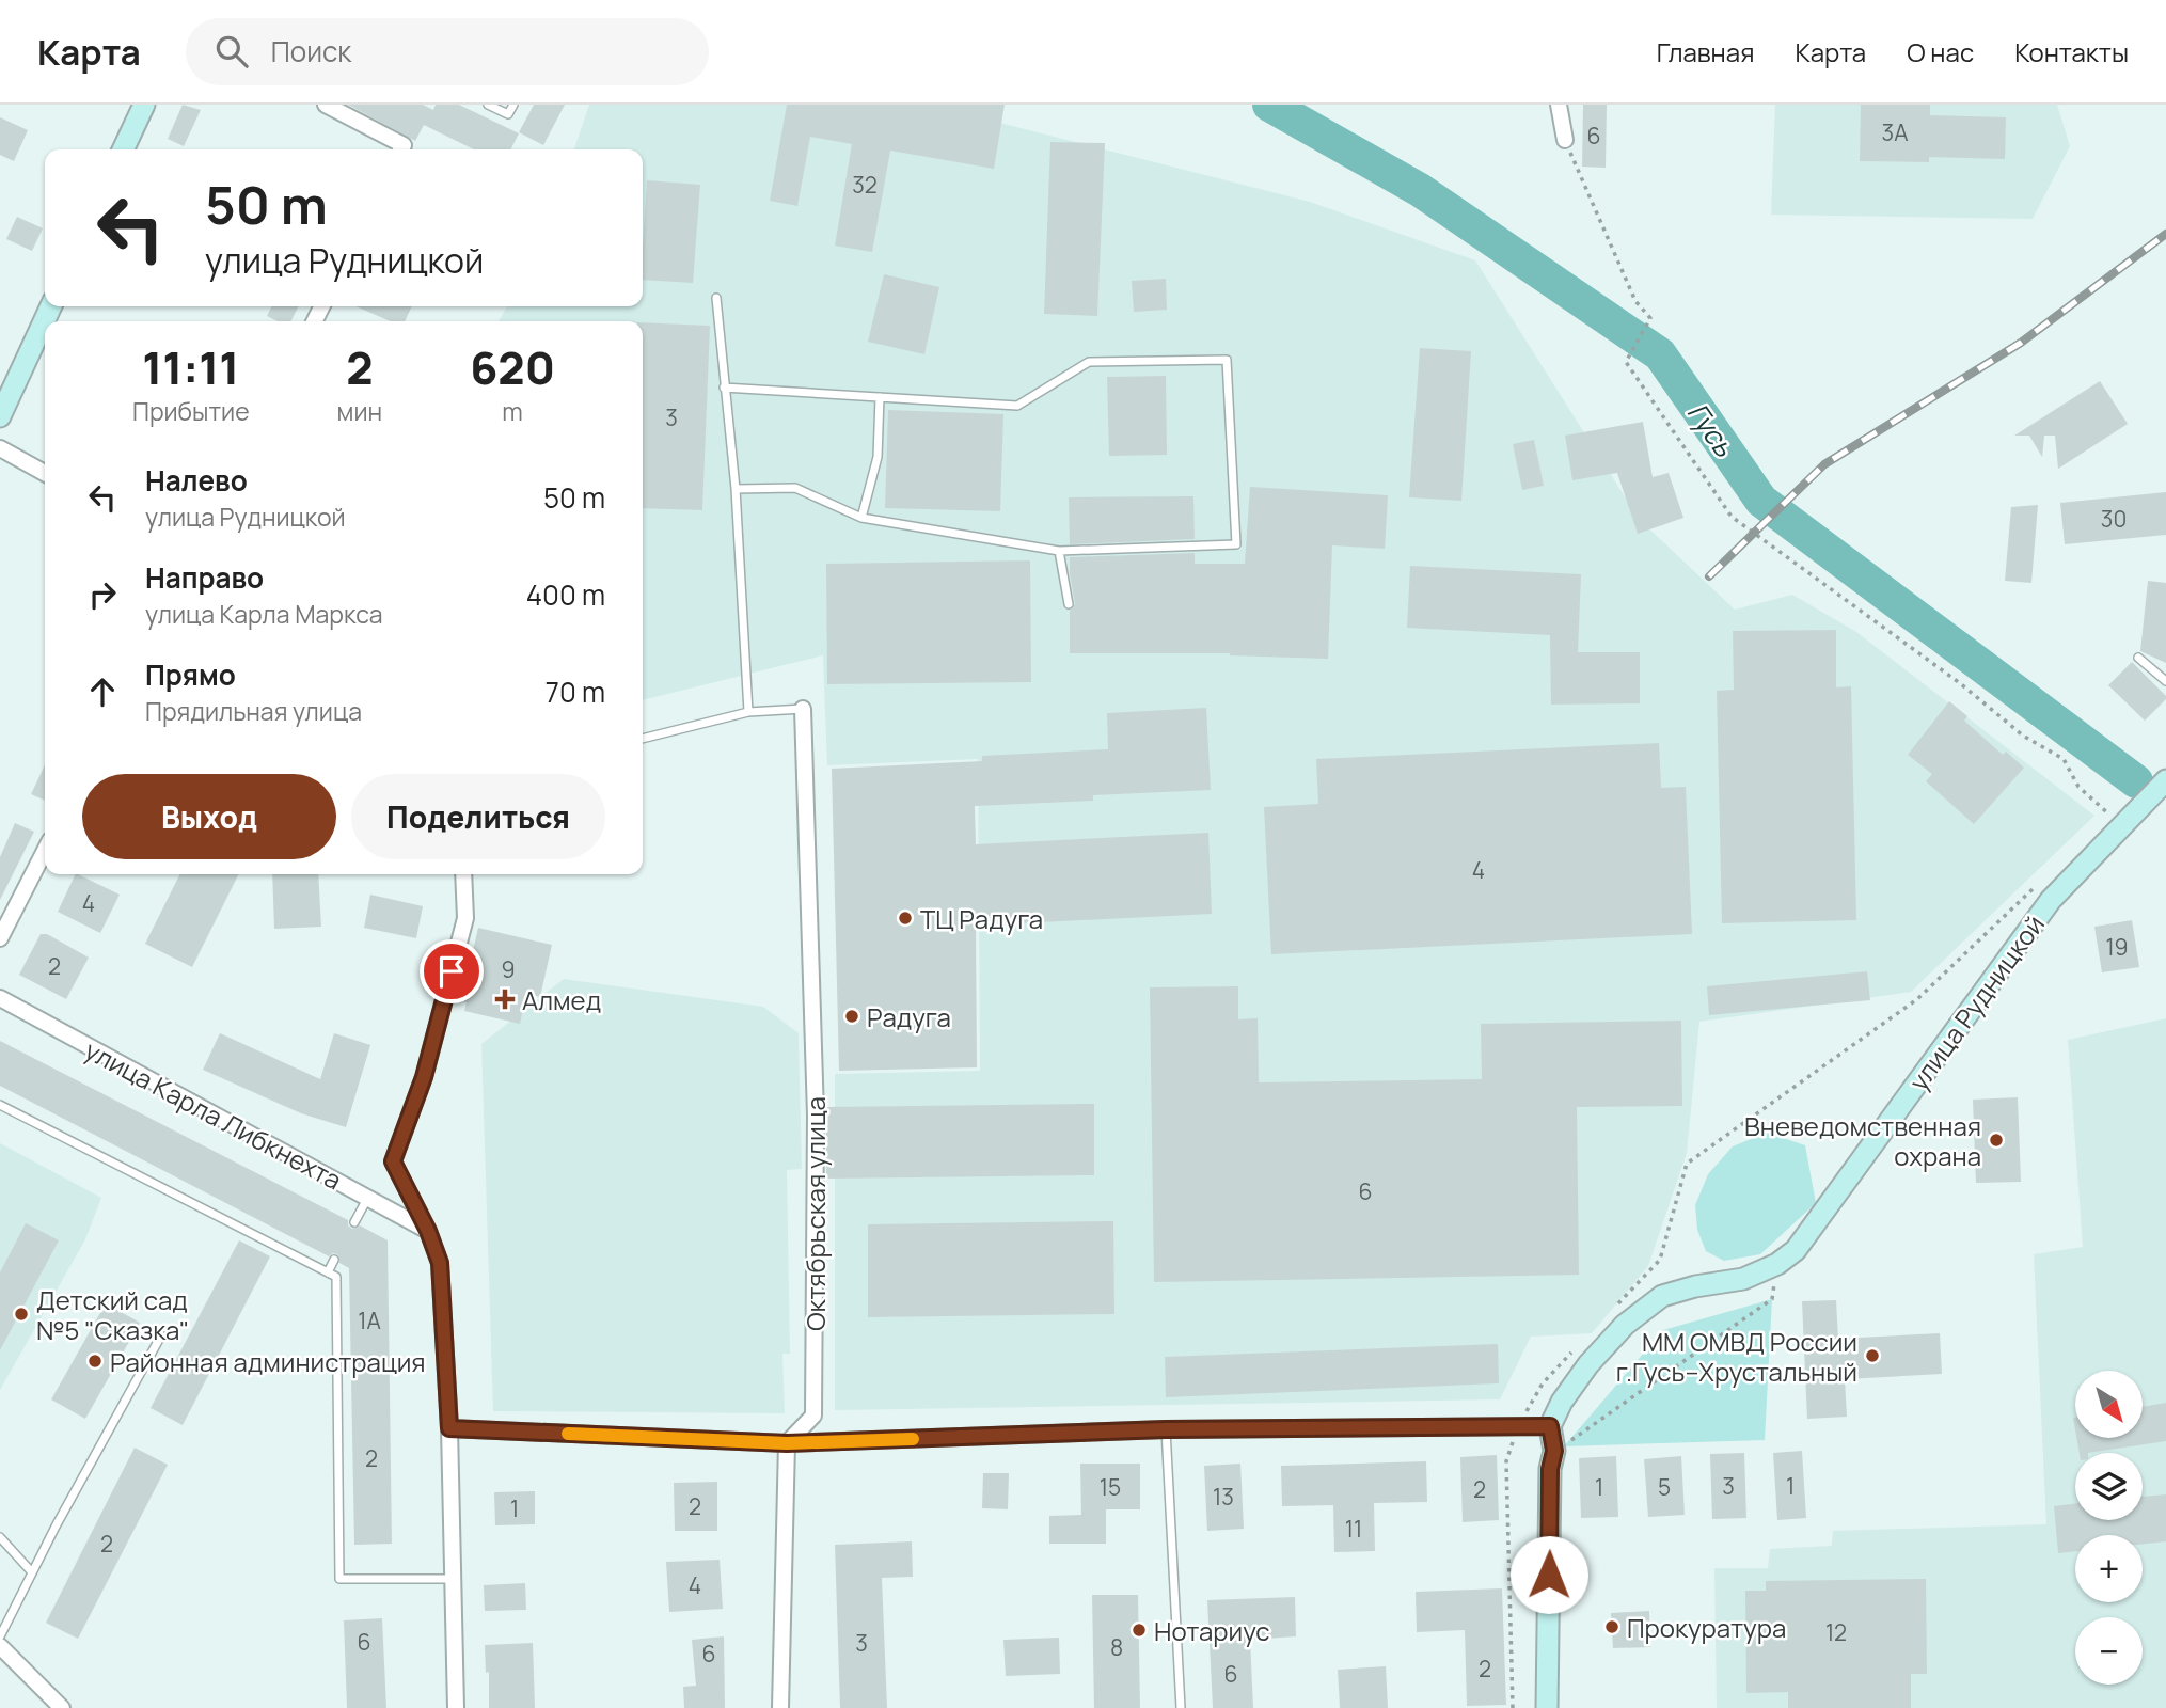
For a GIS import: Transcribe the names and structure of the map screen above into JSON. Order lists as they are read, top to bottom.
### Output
{
  "streets": {
    "street": ["улица Рудницкой", "улица Карла Либкнехта", "Октябрьская улица"]
  },
  "water": ["Гусь"],
  "places": {
    "other": [
      "ТЦ Радуга",
      "Радуга",
      "Вневедомственная охрана",
      "Детский сад №5 \"Сказка\"",
      "ММ ОМВД России г.Гусь–Хрустальный",
      "Районная администрация",
      "Прокуратура",
      "Нотариус"
    ],
    "health": ["Алмед"]
  },
  "house_numbers": [
    "3А",
    "6",
    "32",
    "3",
    "30",
    "4",
    "4",
    "19",
    "2",
    "9",
    "6",
    "1А",
    "2",
    "3",
    "1",
    "15",
    "1",
    "5",
    "2",
    "13",
    "2",
    "1",
    "11",
    "2",
    "4",
    "12",
    "6",
    "3",
    "8",
    "6",
    "2",
    "6"
  ],
  "north": "bottom right",
  "page": {
    "header": "Карта",
    "search": "Поиск",
    "nav": [
      "Главная",
      "Карта",
      "О нас",
      "Контакты"
    ],
    "turn": ["50 m", "улица Рудницкой"],
    "eta": [
      "11:11",
      "Прибытие",
      "2",
      "мин",
      "620",
      "m"
    ],
    "list": [
      {
        "name": "Налево",
        "note": "улица Рудницкой",
        "value": "50 m"
      },
      {
        "name": "Направо",
        "note": "улица Карла Маркса",
        "value": "400 m"
      },
      {
        "name": "Прямо",
        "note": "Прядильная улица",
        "value": "70 m"
      }
    ],
    "buttons": ["Выход", "Поделиться"],
    "map_buttons": ["+", "−"]
  }
}
